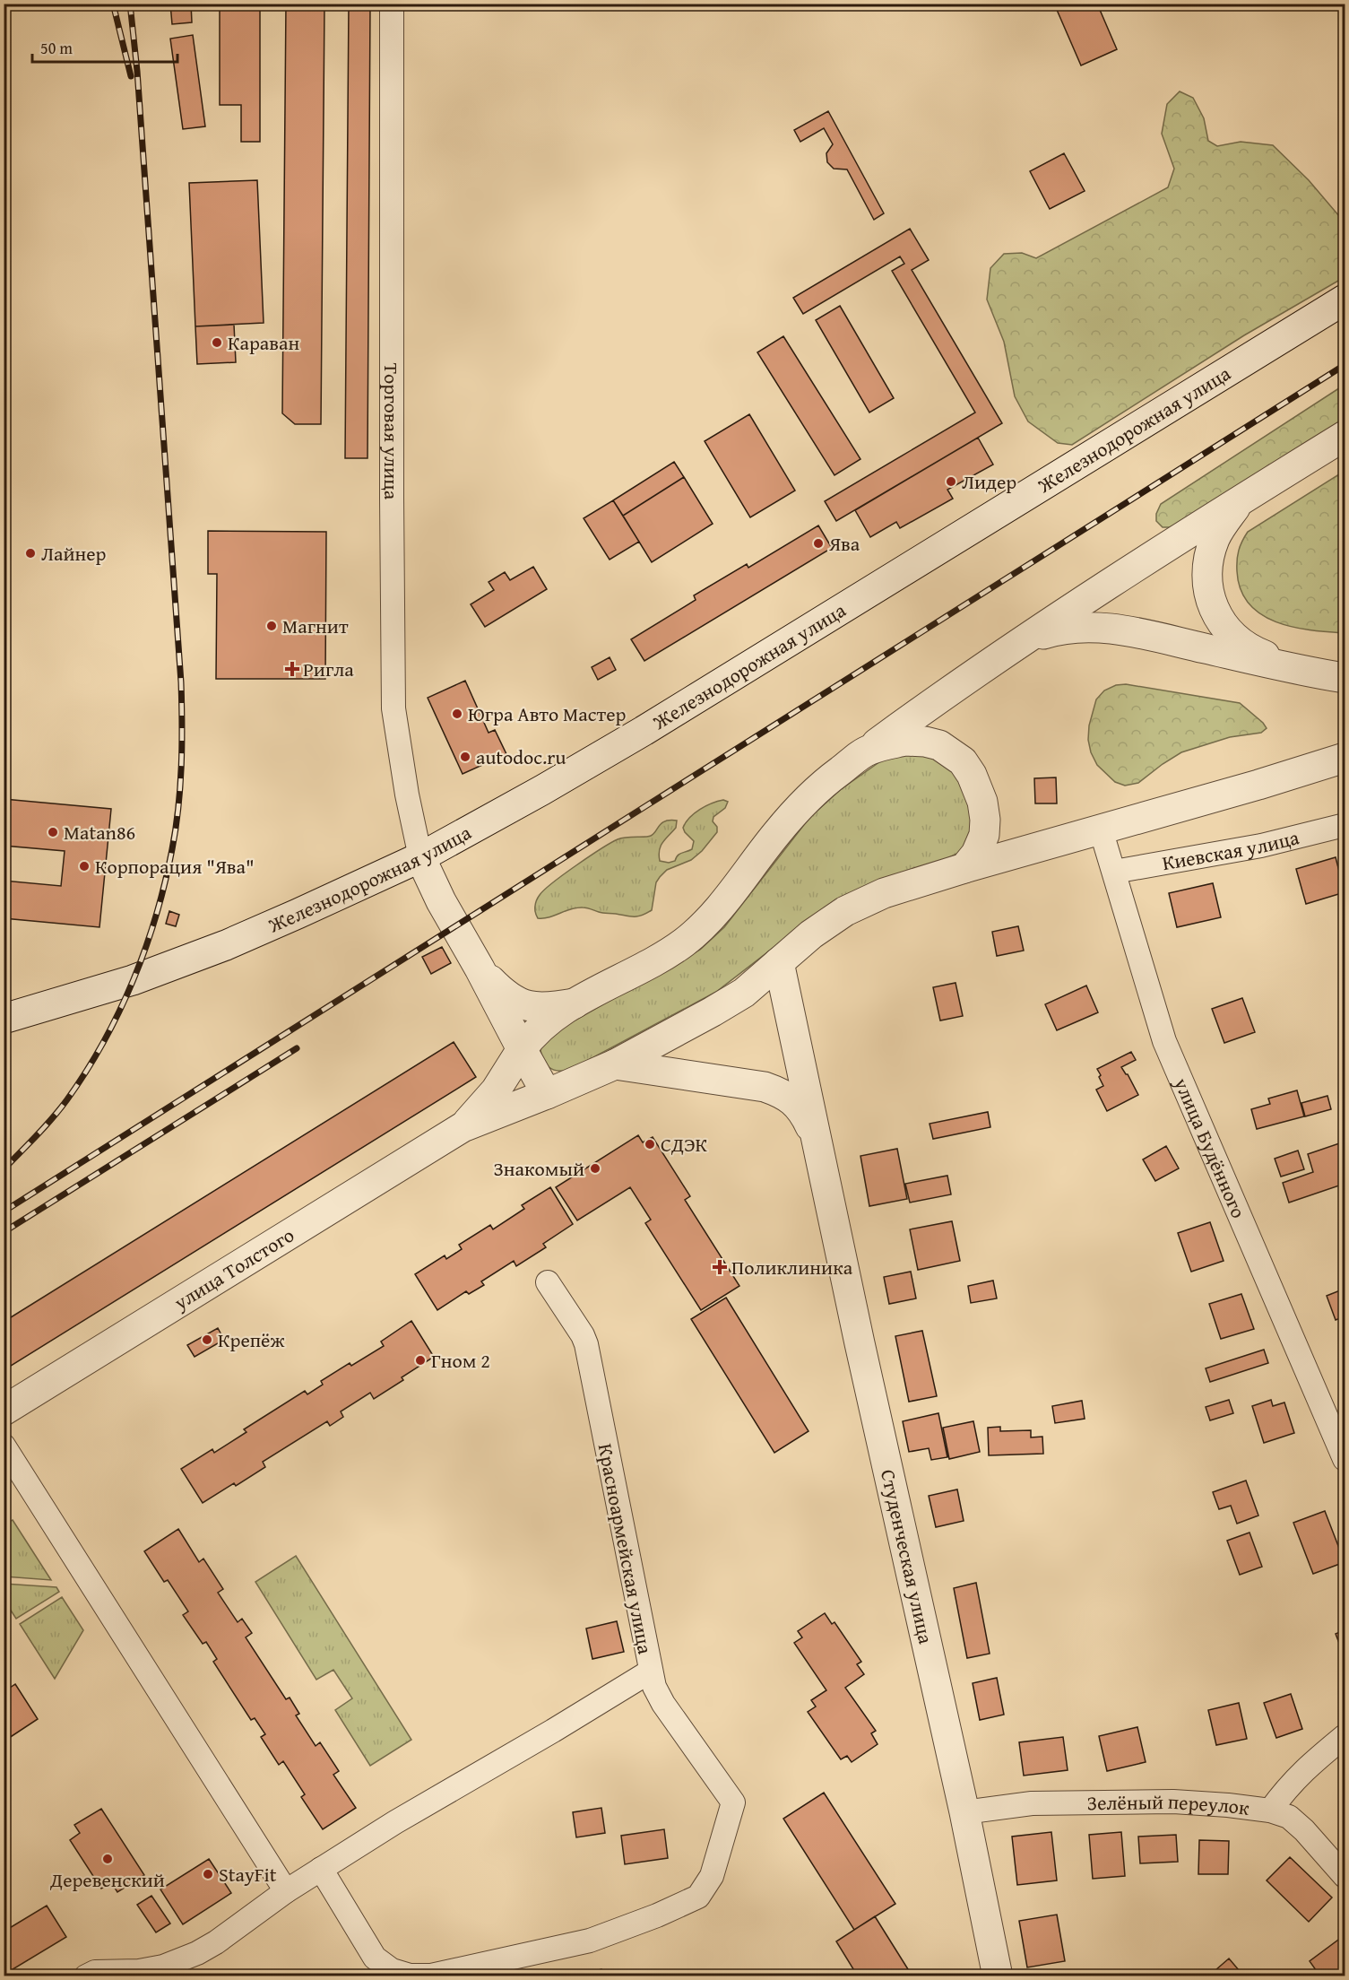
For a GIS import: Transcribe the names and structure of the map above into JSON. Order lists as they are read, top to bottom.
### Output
{
  "streets": {
    "street": [
      "Железнодорожная улица",
      "Торговая улица",
      "Киевская улица",
      "улица Будённого",
      "улица Толстого",
      "Красноармейская улица",
      "Студенческая улица",
      "Зелёный переулок"
    ]
  },
  "crossings": [
    ["Железнодорожная улица", "Торговая улица"],
    ["Киевская улица", "улица Будённого"],
    ["Студенческая улица", "Зелёный переулок"]
  ],
  "places": {
    "other": [
      "Караван",
      "Лидер",
      "Ява",
      "Лайнер",
      "Магнит",
      "Югра Авто Мастер",
      "autodoc.ru",
      "Matan86",
      "Корпорация \"Ява\"",
      "СДЭК",
      "Знакомый",
      "Крепёж",
      "Гном 2",
      "Деревенский",
      "StayFit"
    ],
    "health": ["Ригла", "Поликлиника"]
  },
  "scale_bar": "50 m"
}
